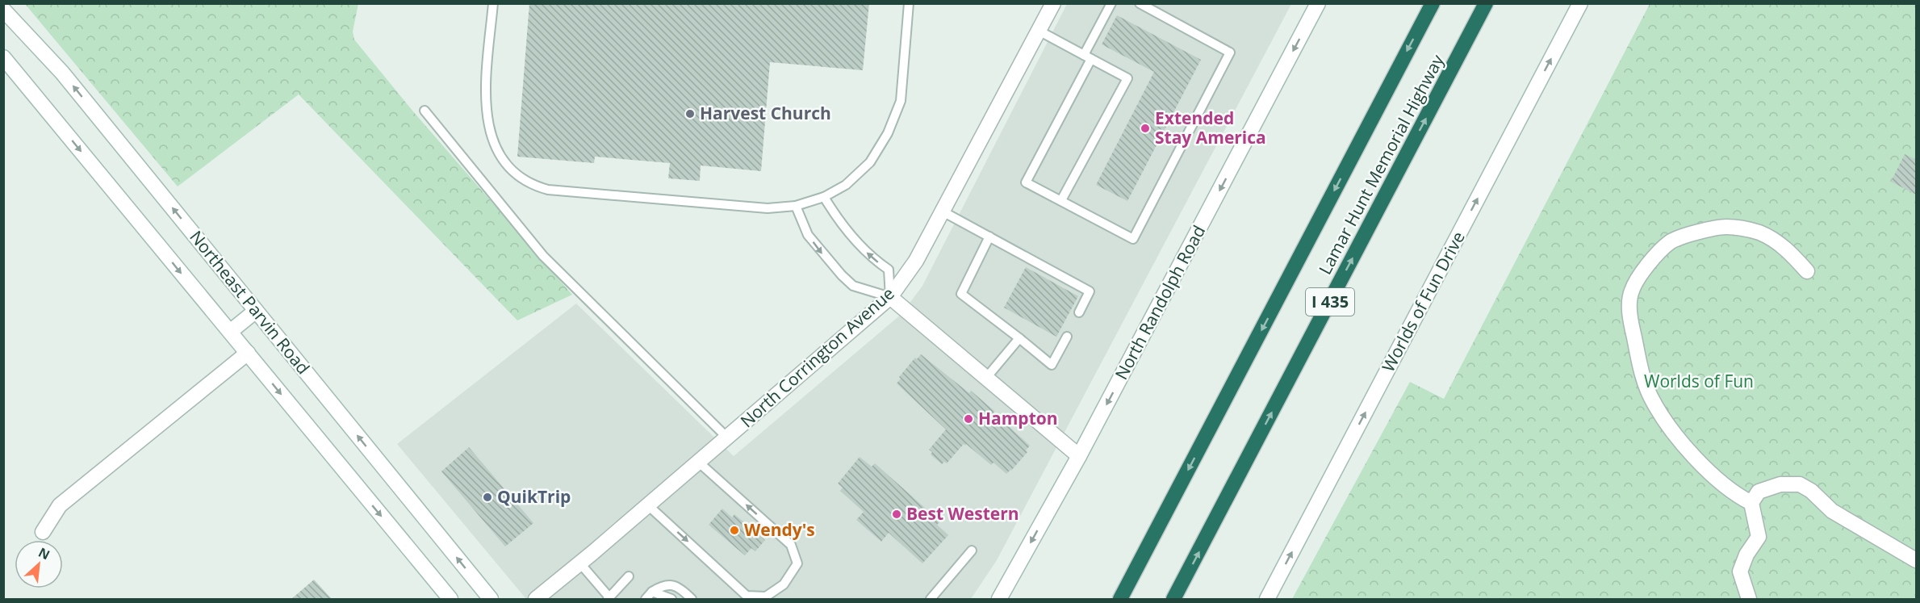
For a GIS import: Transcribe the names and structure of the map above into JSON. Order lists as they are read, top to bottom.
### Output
{
  "streets": {
    "highway": ["Lamar Hunt Memorial Highway", "I 435"],
    "main road": [
      "Worlds of Fun Drive",
      "Northeast Parvin Road",
      "North Randolph Road",
      "North Corrington Avenue"
    ]
  },
  "one_way": ["Worlds of Fun Drive", "North Randolph Road"],
  "parks": ["Worlds of Fun"],
  "places": [
    "Harvest Church",
    "Extended Stay America",
    "Hampton",
    "QuikTrip",
    "Best Western",
    "Wendy's"
  ],
  "north": "top right"
}
